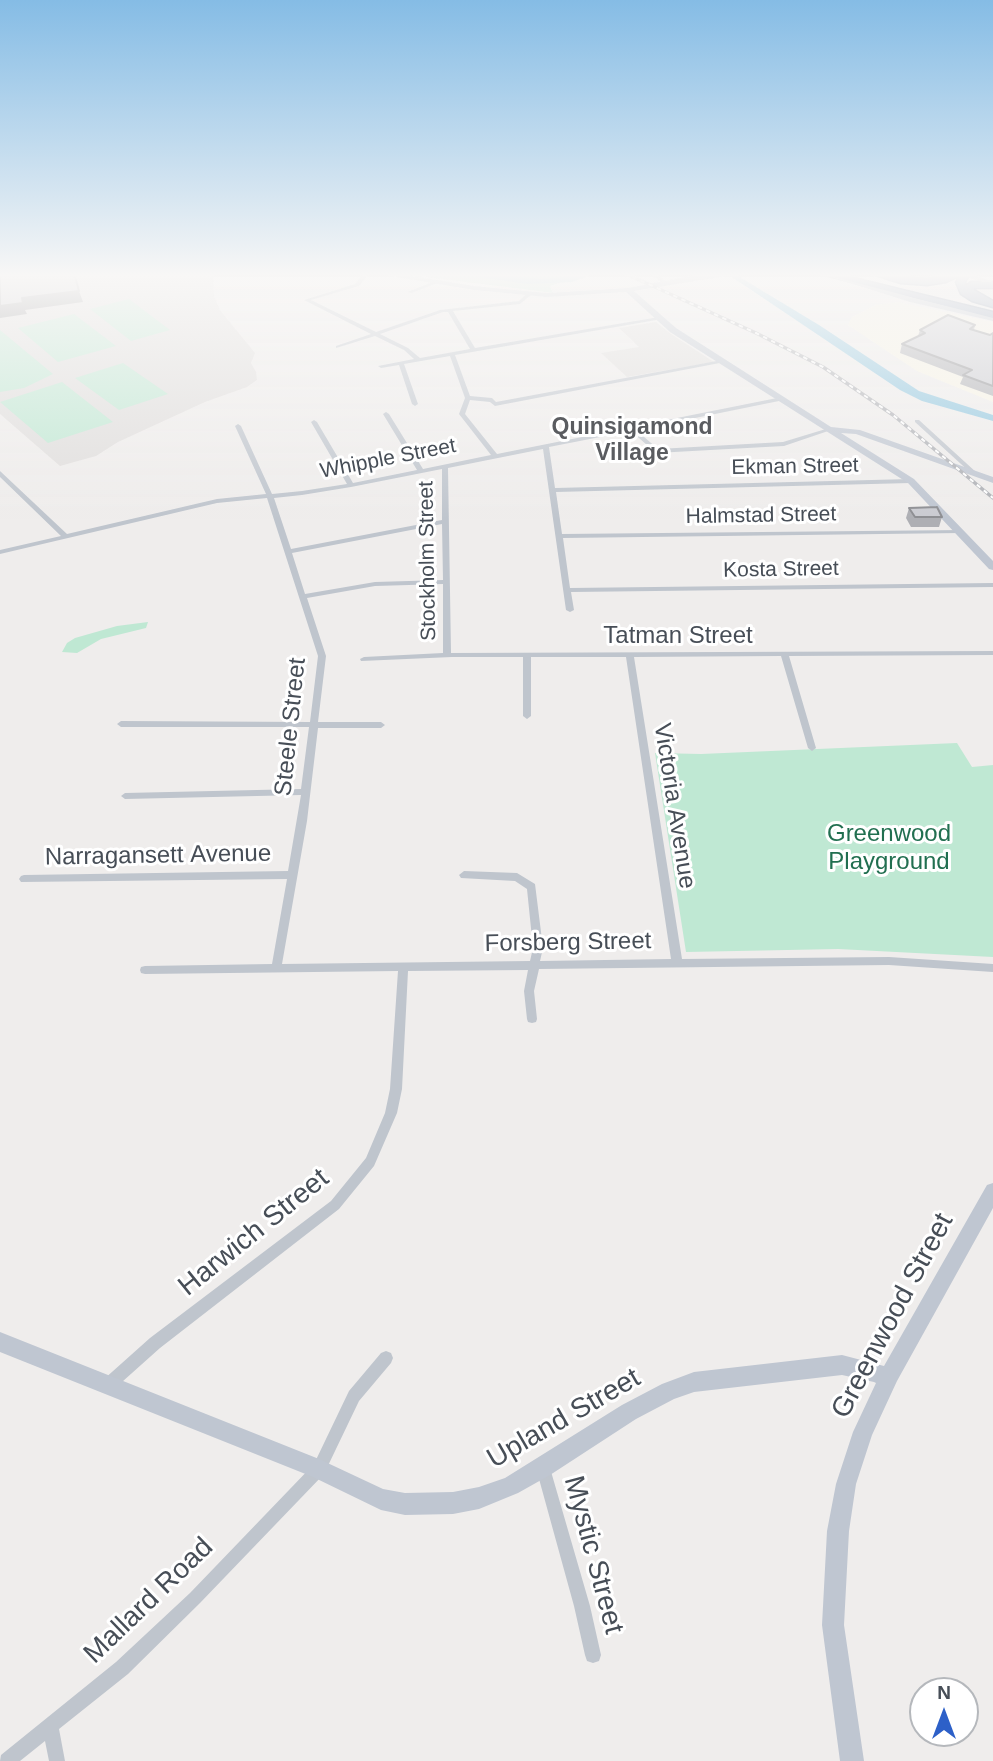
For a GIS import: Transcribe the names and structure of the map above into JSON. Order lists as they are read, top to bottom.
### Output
{
  "streets": {
    "main road": ["Greenwood Street", "Upland Street"],
    "street": [
      "Whipple Street",
      "Ekman Street",
      "Halmstad Street",
      "Stockholm Street",
      "Kosta Street",
      "Tatman Street",
      "Steele Street",
      "Victoria Avenue",
      "Narragansett Avenue",
      "Forsberg Street",
      "Harwich Street",
      "Mystic Street",
      "Mallard Road"
    ]
  },
  "crossings": [
    ["Whipple Street", "Stockholm Street"],
    ["Whipple Street", "Steele Street"],
    ["Stockholm Street", "Tatman Street"],
    ["Tatman Street", "Victoria Avenue"],
    ["Steele Street", "Narragansett Avenue"],
    ["Steele Street", "Forsberg Street"],
    ["Victoria Avenue", "Forsberg Street"],
    ["Forsberg Street", "Harwich Street"],
    ["Harwich Street", "Upland Street"],
    ["Greenwood Street", "Upland Street"],
    ["Upland Street", "Mystic Street"],
    ["Upland Street", "Mallard Road"]
  ],
  "districts": ["Quinsigamond Village"],
  "parks": ["Greenwood Playground"],
  "north": "top"
}
